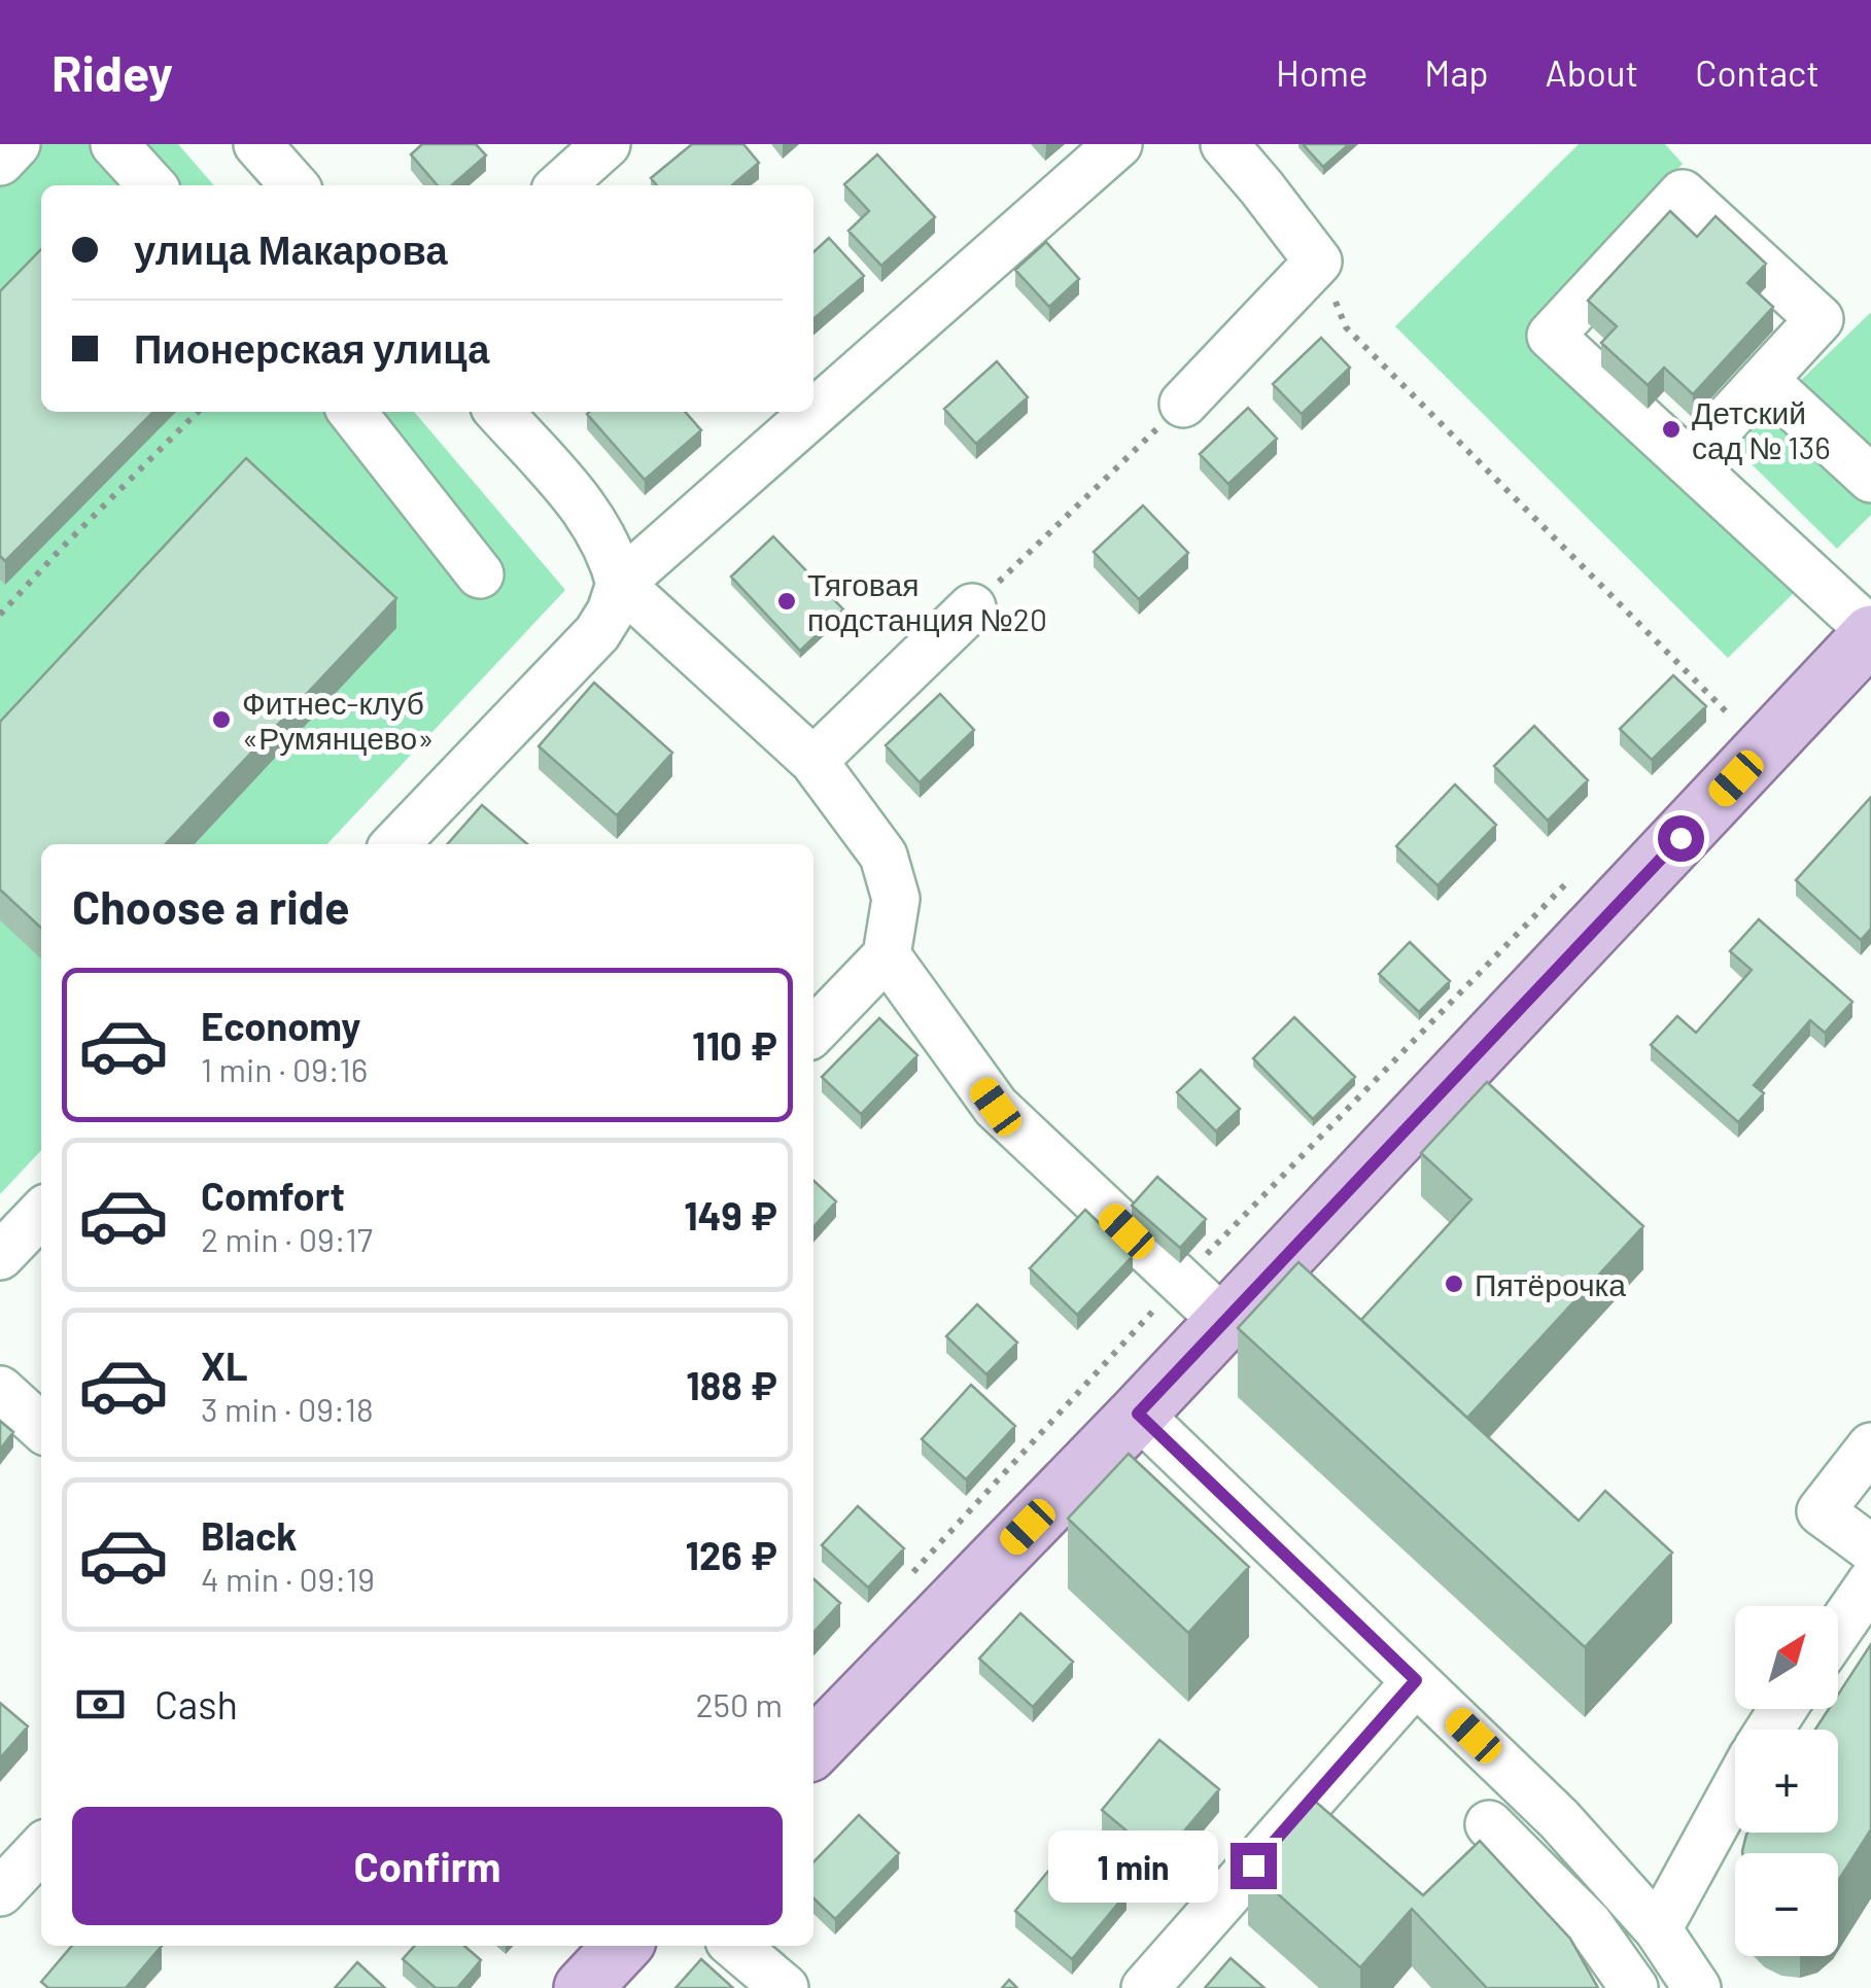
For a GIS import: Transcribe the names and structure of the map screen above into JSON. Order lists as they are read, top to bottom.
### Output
{
  "places": [
    "Детский сад № 136",
    "Тяговая подстанция №20",
    "Фитнес-клуб «Румянцево»",
    "Пятёрочка"
  ],
  "north": "top right",
  "page": {
    "header": "Ridey",
    "nav": [
      "Home",
      "Map",
      "About",
      "Contact"
    ],
    "banner": ["улица Макарова", "Пионерская улица"],
    "heading": "Choose a ride",
    "list": [
      {
        "name": "Economy",
        "note": "1 min · 09:16",
        "value": "110 ₽"
      },
      {
        "name": "Comfort",
        "note": "2 min · 09:17",
        "value": "149 ₽"
      },
      {
        "name": "XL",
        "note": "3 min · 09:18",
        "value": "188 ₽"
      },
      {
        "name": "Black",
        "note": "4 min · 09:19",
        "value": "126 ₽"
      }
    ],
    "map_buttons": ["+", "−"],
    "pay": ["Cash", "250 m"],
    "buttons": "Confirm",
    "bubble": "1 min"
  }
}
